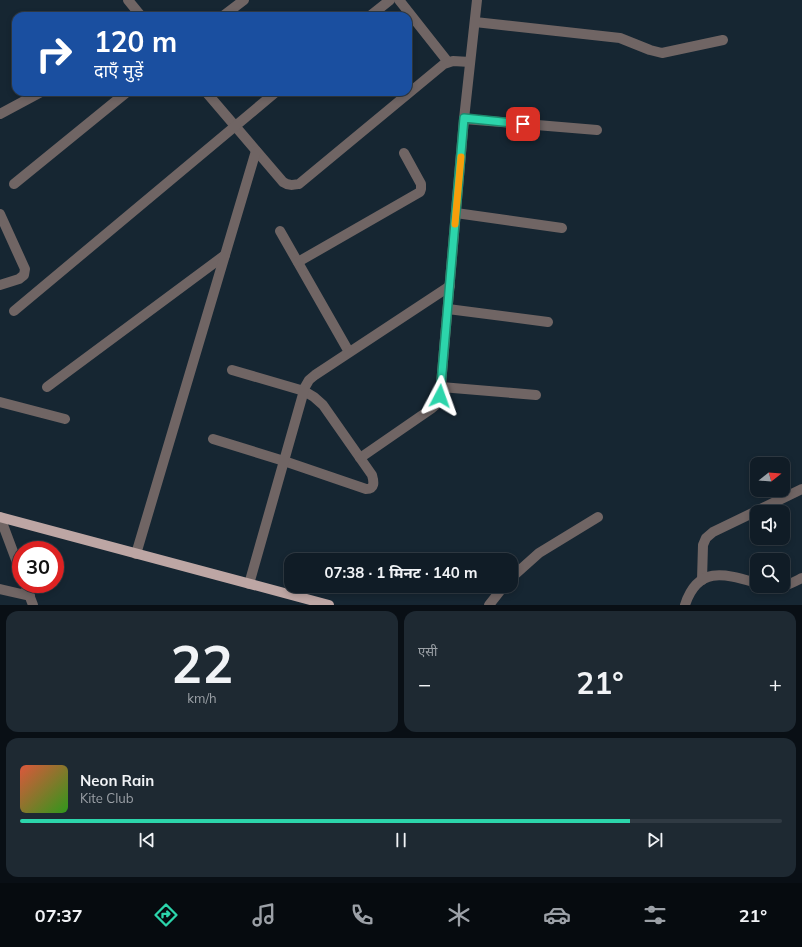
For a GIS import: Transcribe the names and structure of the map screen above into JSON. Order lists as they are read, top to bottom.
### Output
{
  "north": "right",
  "page": {
    "turn": ["120 m", "दाएँ मुड़ें"],
    "limit": "30",
    "trip": "07:38 · 1 मिनट · 140 m",
    "tile": [
      ["22", "km/h"],
      "एसी"
    ],
    "heat": ["−", "21°", "+"],
    "song": ["Neon Rain", "Kite Club"],
    "tabs": ["07:37", "21°"]
  }
}
